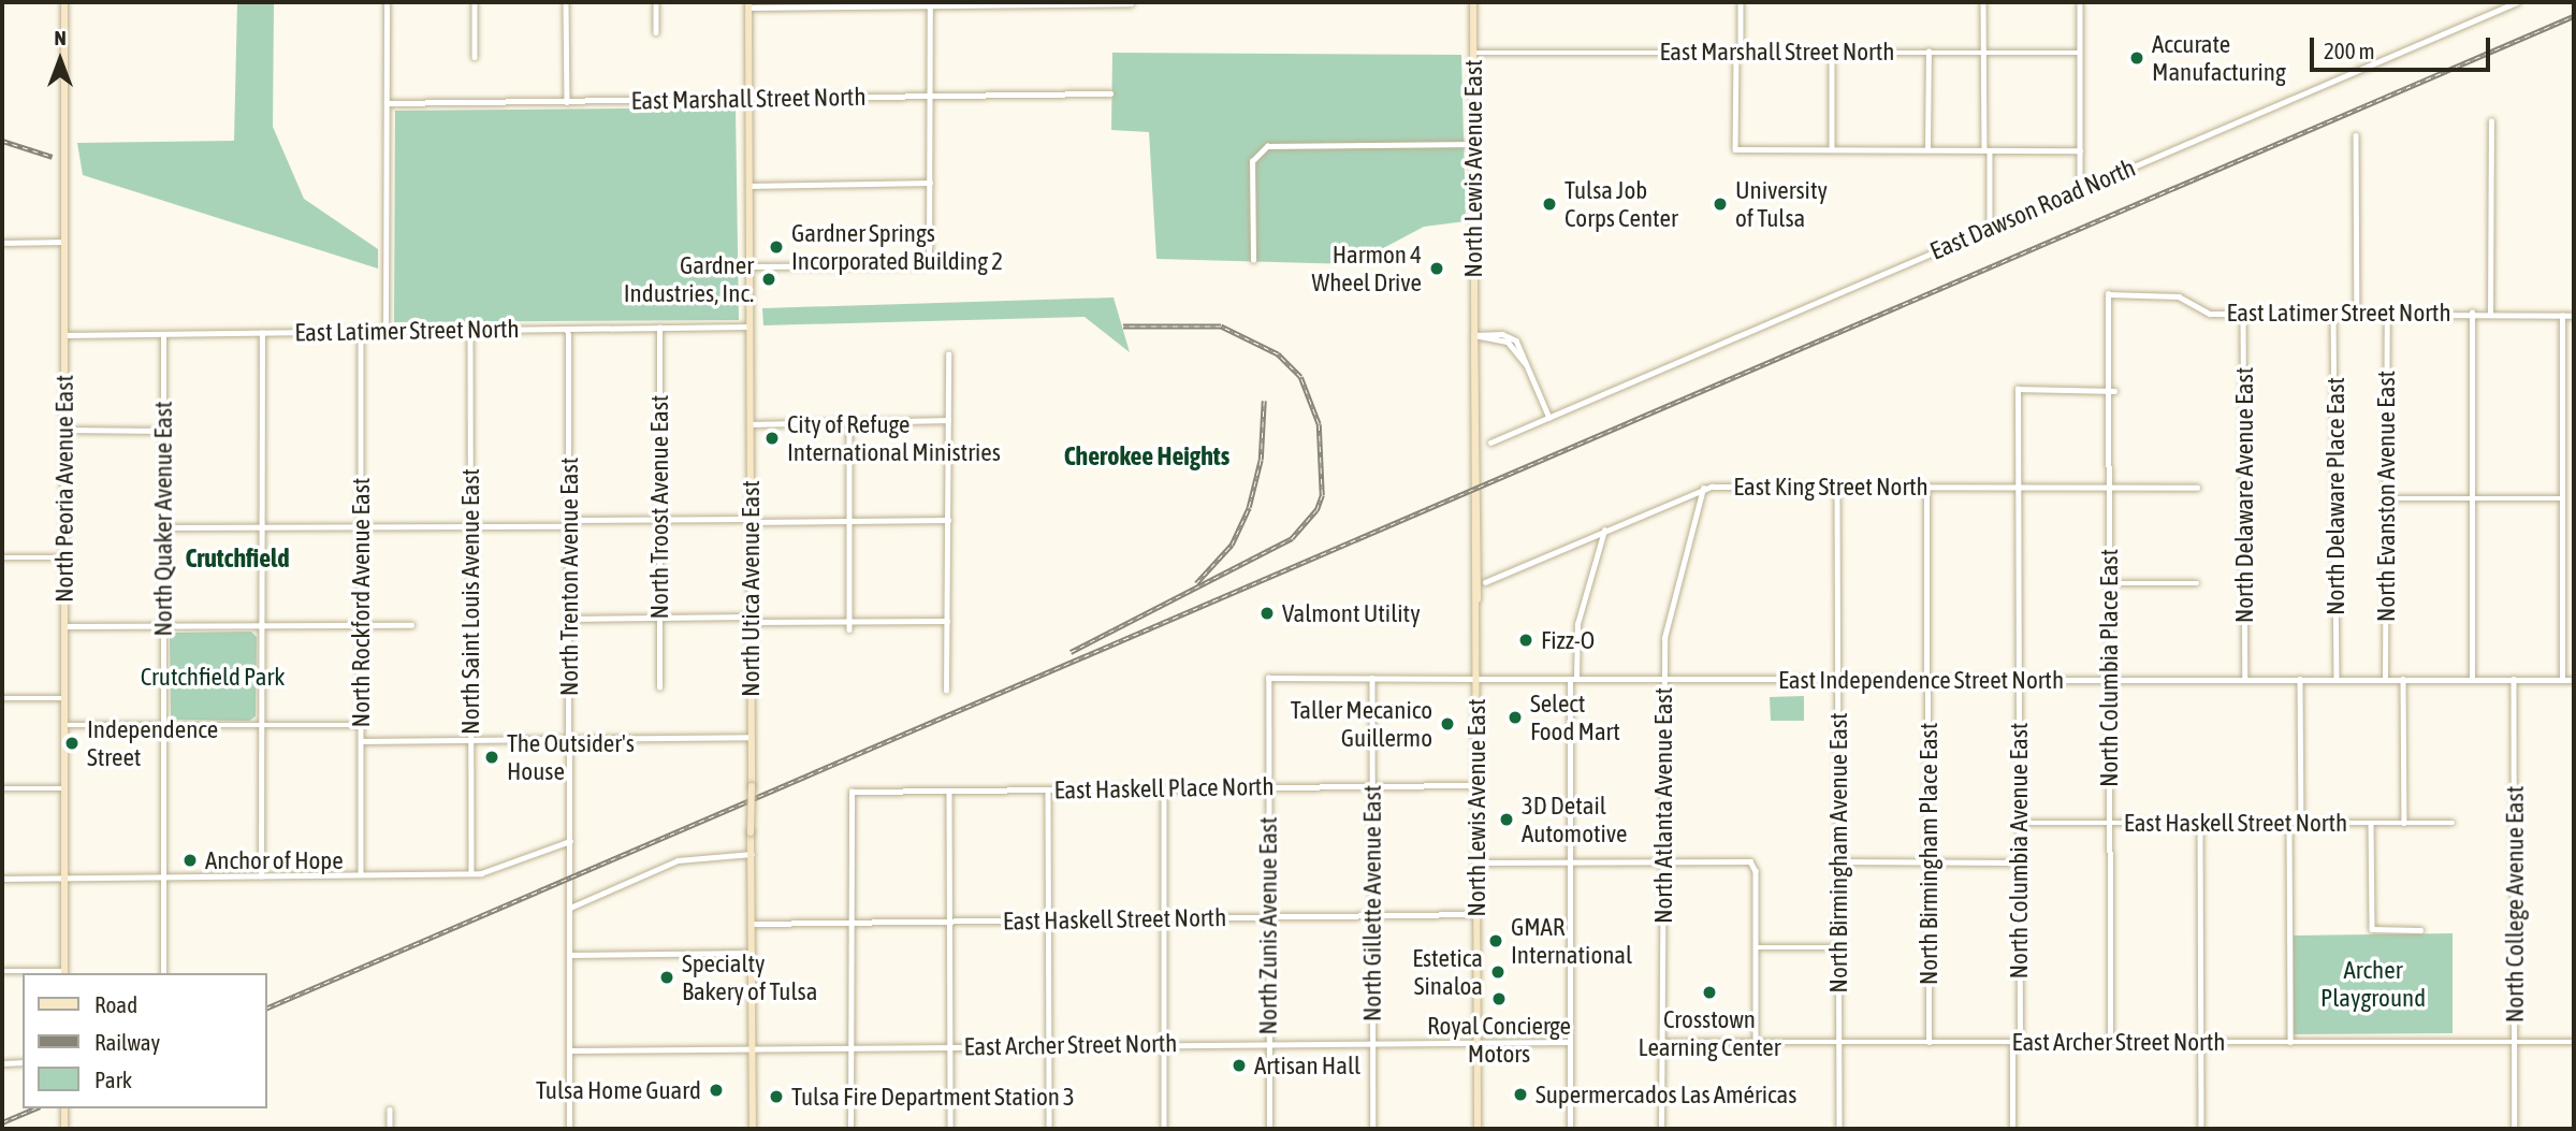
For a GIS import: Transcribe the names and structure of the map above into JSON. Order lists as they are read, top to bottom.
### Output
{
  "streets": {
    "main road": ["North Lewis Avenue East", "North Peoria Avenue East", "North Utica Avenue East"],
    "street": [
      "East Marshall Street North",
      "East Dawson Road North",
      "East Latimer Street North",
      "East King Street North",
      "North Delaware Avenue East",
      "North Delaware Place East",
      "North Evanston Avenue East",
      "North Troost Avenue East",
      "North Quaker Avenue East",
      "North Trenton Avenue East",
      "North Saint Louis Avenue East",
      "North Rockford Avenue East",
      "North Columbia Place East",
      "East Independence Street North",
      "East Haskell Place North",
      "North Atlanta Avenue East",
      "East Haskell Street North",
      "North Columbia Avenue East",
      "North Birmingham Avenue East",
      "North Birmingham Place East",
      "North Gillette Avenue East",
      "North College Avenue East",
      "North Zunis Avenue East",
      "East Archer Street North"
    ]
  },
  "crossings": [
    ["East Marshall Street North", "North Lewis Avenue East"],
    ["East Marshall Street North", "North Utica Avenue East"],
    ["North Lewis Avenue East", "East Independence Street North"],
    ["North Lewis Avenue East", "East Haskell Place North"],
    ["North Lewis Avenue East", "East Haskell Street North"],
    ["North Lewis Avenue East", "East Archer Street North"],
    ["East Latimer Street North", "North Peoria Avenue East"],
    ["East Latimer Street North", "North Delaware Avenue East"],
    ["East Latimer Street North", "North Delaware Place East"],
    ["East Latimer Street North", "North Evanston Avenue East"],
    ["East Latimer Street North", "North Troost Avenue East"],
    ["East Latimer Street North", "North Quaker Avenue East"],
    ["East Latimer Street North", "North Trenton Avenue East"],
    ["East Latimer Street North", "North Utica Avenue East"],
    ["East Latimer Street North", "North Saint Louis Avenue East"],
    ["East Latimer Street North", "North Rockford Avenue East"],
    ["East Latimer Street North", "North Columbia Place East"],
    ["East King Street North", "North Columbia Place East"],
    ["East King Street North", "North Atlanta Avenue East"],
    ["East King Street North", "North Columbia Avenue East"],
    ["East King Street North", "North Birmingham Avenue East"],
    ["East King Street North", "North Birmingham Place East"],
    ["North Delaware Avenue East", "East Independence Street North"],
    ["North Delaware Place East", "East Independence Street North"],
    ["North Evanston Avenue East", "East Independence Street North"],
    ["North Trenton Avenue East", "East Archer Street North"],
    ["North Utica Avenue East", "East Haskell Street North"],
    ["North Utica Avenue East", "East Archer Street North"],
    ["North Columbia Place East", "East Independence Street North"],
    ["North Columbia Place East", "East Haskell Street North"],
    ["North Columbia Place East", "North Columbia Avenue East"],
    ["North Columbia Place East", "East Archer Street North"],
    ["East Independence Street North", "North Atlanta Avenue East"],
    ["East Independence Street North", "North Columbia Avenue East"],
    ["East Independence Street North", "North Birmingham Avenue East"],
    ["East Independence Street North", "North Birmingham Place East"],
    ["East Independence Street North", "North Gillette Avenue East"],
    ["East Independence Street North", "North College Avenue East"],
    ["East Independence Street North", "North Zunis Avenue East"],
    ["East Haskell Place North", "East Haskell Street North"],
    ["East Haskell Place North", "North Gillette Avenue East"],
    ["East Haskell Place North", "North Zunis Avenue East"],
    ["North Atlanta Avenue East", "East Archer Street North"],
    ["East Haskell Street North", "North Columbia Avenue East"],
    ["East Haskell Street North", "North Gillette Avenue East"],
    ["East Haskell Street North", "North Zunis Avenue East"],
    ["North Columbia Avenue East", "East Archer Street North"],
    ["North Birmingham Avenue East", "East Archer Street North"],
    ["North Birmingham Place East", "East Archer Street North"],
    ["North Gillette Avenue East", "East Archer Street North"],
    ["North College Avenue East", "East Archer Street North"],
    ["North Zunis Avenue East", "East Archer Street North"]
  ],
  "districts": ["Cherokee Heights", "Crutchfield"],
  "parks": ["Crutchfield Park", "Archer Playground"],
  "places": [
    "Accurate Manufacturing",
    "Tulsa Job Corps Center",
    "University of Tulsa",
    "Gardner Springs Incorporated Building 2",
    "Harmon 4 Wheel Drive",
    "Gardner Industries, Inc.",
    "City of Refuge International Ministries",
    "Valmont Utility",
    "Fizz-O",
    "Select Food Mart",
    "Taller Mecanico Guillermo",
    "Independence Street",
    "The Outsider's House",
    "3D Detail Automotive",
    "Anchor of Hope",
    "GMAR International",
    "Estetica Sinaloa",
    "Specialty Bakery of Tulsa",
    "Crosstown Learning Center",
    "Royal Concierge Motors",
    "Artisan Hall",
    "Tulsa Home Guard",
    "Supermercados Las Américas",
    "Tulsa Fire Department Station 3"
  ],
  "legend": ["Road", "Railway", "Park"],
  "scale_bar": "200 m",
  "north": "top"
}
